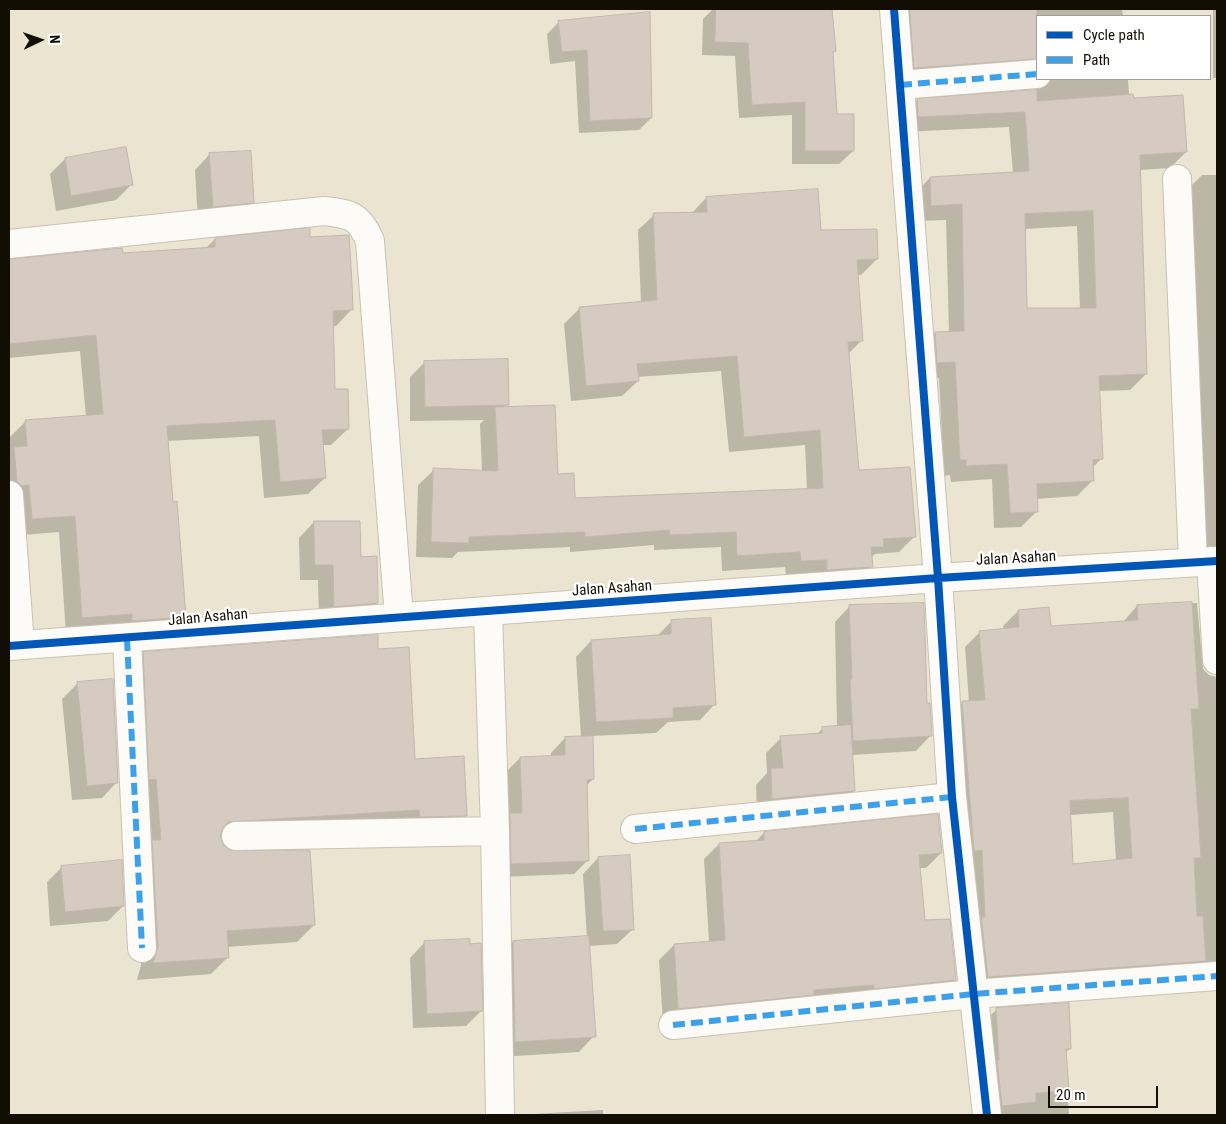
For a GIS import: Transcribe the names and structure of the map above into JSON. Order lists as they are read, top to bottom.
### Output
{
  "streets": {
    "street": ["Jalan Asahan"]
  },
  "legend": ["Cycle path", "Path"],
  "scale_bar": "20 m",
  "north": "right"
}
